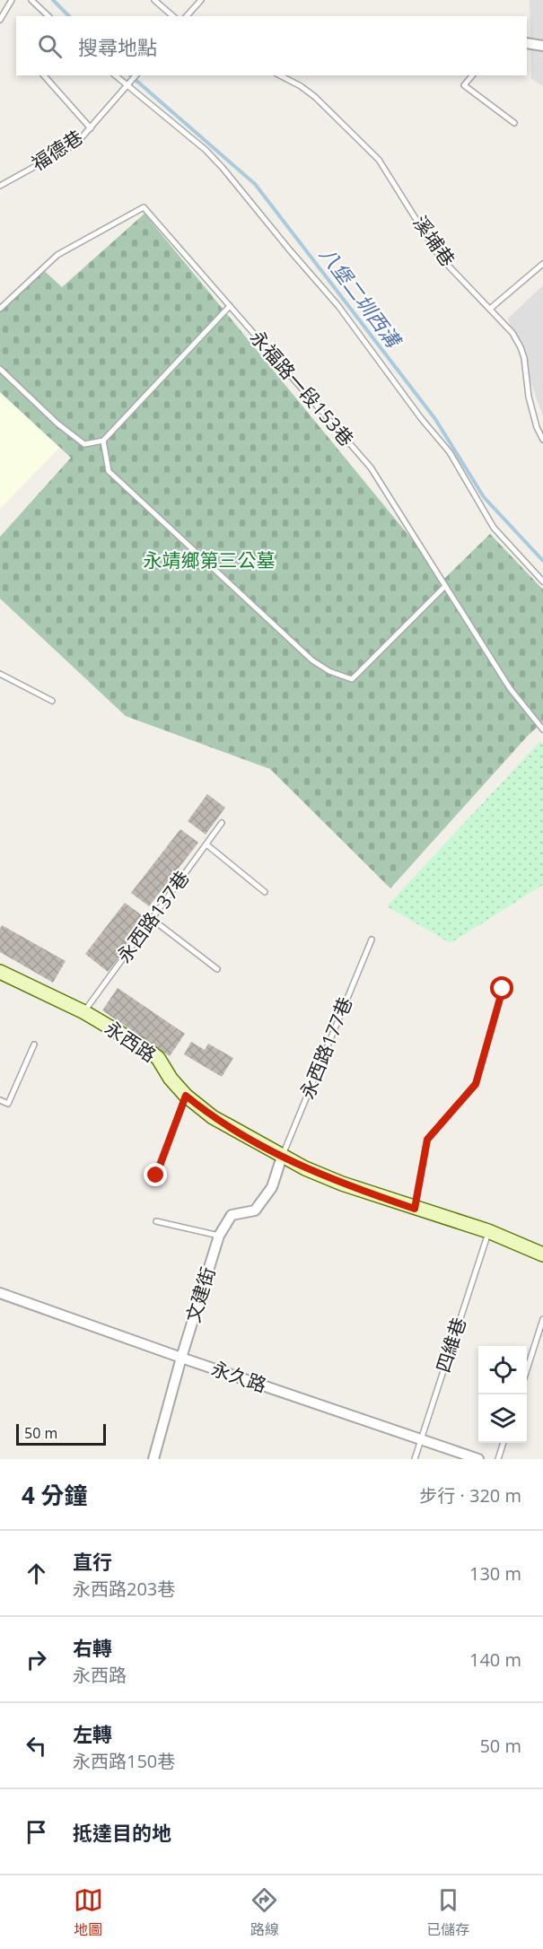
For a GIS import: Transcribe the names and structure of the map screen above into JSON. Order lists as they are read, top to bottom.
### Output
{
  "streets": {
    "street": ["永西路", "文建街", "永久路"],
    "lane": [
      "福德巷",
      "溪埔巷",
      "永福路一段153巷",
      "永西路137巷",
      "永西路177巷",
      "四維巷"
    ]
  },
  "crossings": [
    ["永西路137巷", "永西路"],
    ["永西路", "永西路177巷"],
    ["永西路", "文建街"],
    ["永西路", "四維巷"],
    ["永西路177巷", "文建街"],
    ["文建街", "永久路"],
    ["四維巷", "永久路"]
  ],
  "water": ["八堡二圳西溝"],
  "parks": ["永靖鄉第三公墓"],
  "scale_bar": "50 m",
  "page": {
    "search": "搜尋地點",
    "scale": "50 m",
    "heading": ["4 分鐘", "步行 · 320 m"],
    "list": [
      ["直行", "永西路203巷", "130 m"],
      ["右轉", "永西路", "140 m"],
      ["左轉", "永西路150巷", "50 m"],
      "抵達目的地"
    ],
    "nav": ["地圖", "路線", "已儲存"]
  }
}
